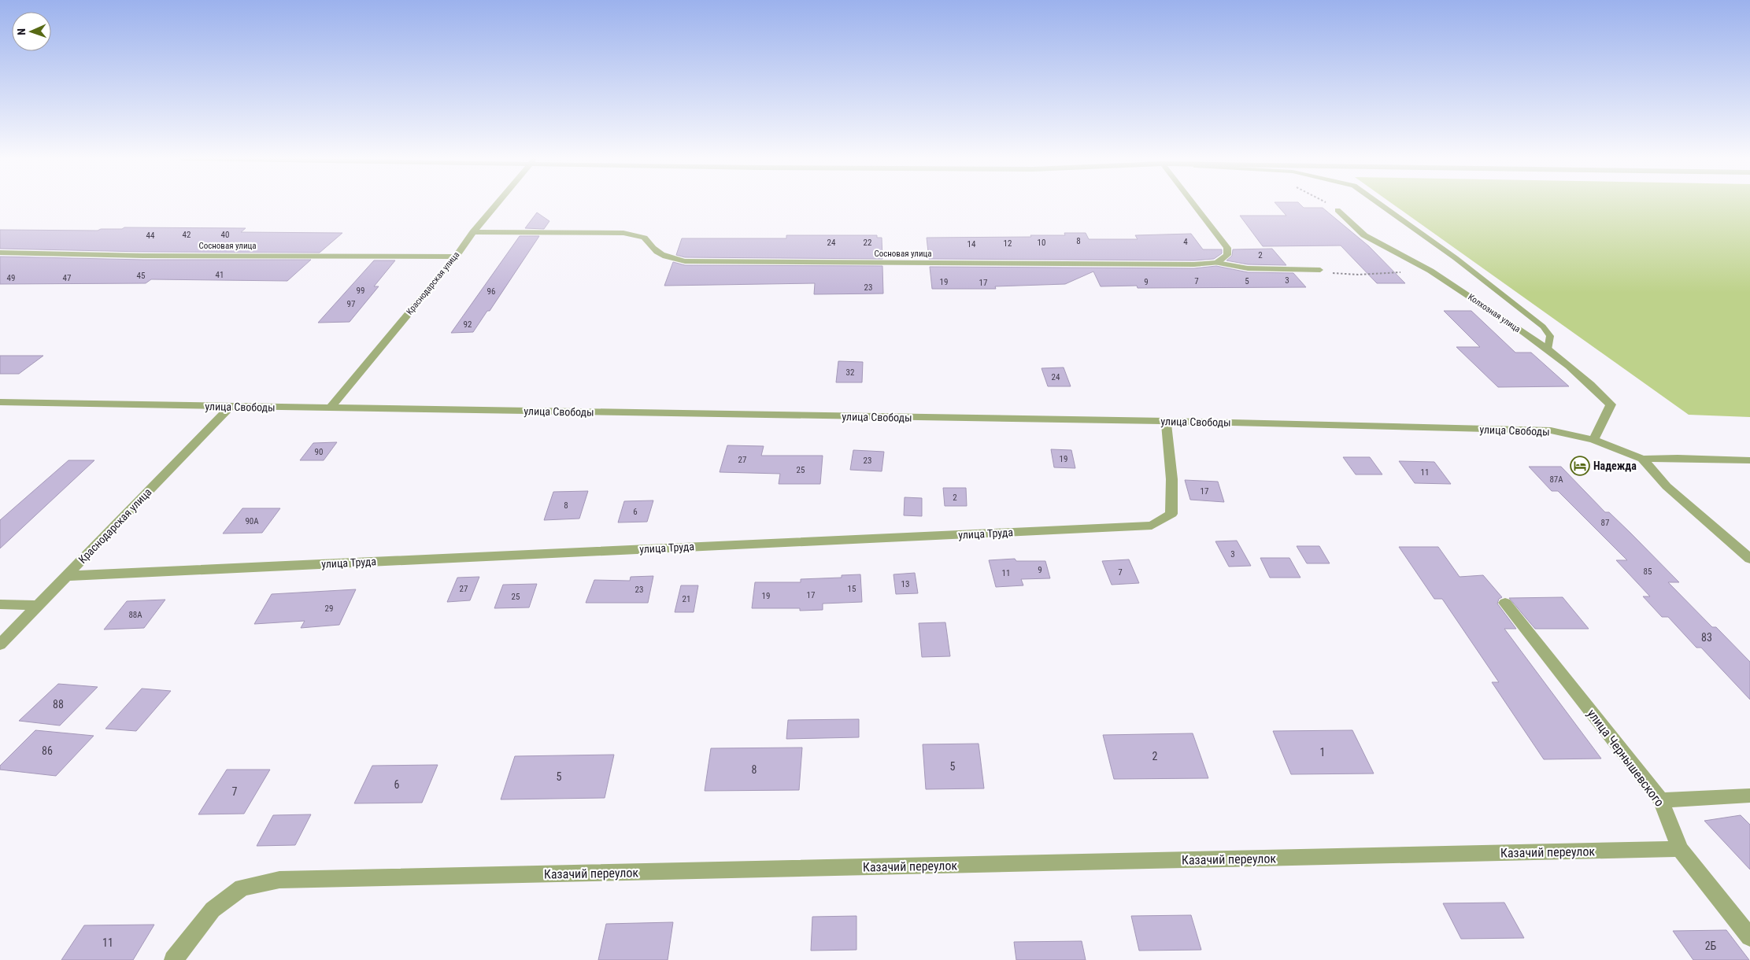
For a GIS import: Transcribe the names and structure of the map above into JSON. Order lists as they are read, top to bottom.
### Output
{
  "streets": {
    "street": [
      "Сосновая улица",
      "Краснодарская улица",
      "Колхозная улица",
      "улица Свободы",
      "улица Труда",
      "улица Чернышевского",
      "Казачий переулок"
    ]
  },
  "crossings": [
    ["Сосновая улица", "Краснодарская улица"],
    ["Краснодарская улица", "улица Свободы"],
    ["Краснодарская улица", "улица Труда"],
    ["Колхозная улица", "улица Свободы"],
    ["улица Свободы", "улица Труда"],
    ["улица Чернышевского", "Казачий переулок"]
  ],
  "places": {
    "hotel": ["Надежда"]
  },
  "house_numbers": [
    "42",
    "40",
    "44",
    "8",
    "4",
    "24",
    "22",
    "10",
    "12",
    "14",
    "2",
    "41",
    "45",
    "49",
    "47",
    "3",
    "7",
    "5",
    "19",
    "9",
    "17",
    "23",
    "99",
    "96",
    "97",
    "92",
    "32",
    "24",
    "90",
    "19",
    "27",
    "23",
    "25",
    "11",
    "87А",
    "17",
    "2",
    "8",
    "6",
    "90А",
    "87",
    "3",
    "9",
    "85",
    "7",
    "11",
    "13",
    "27",
    "15",
    "23",
    "17",
    "19",
    "25",
    "21",
    "29",
    "88А",
    "83",
    "88",
    "86",
    "1",
    "2",
    "5",
    "8",
    "5",
    "6",
    "7",
    "11",
    "2Б"
  ],
  "north": "left"
}
